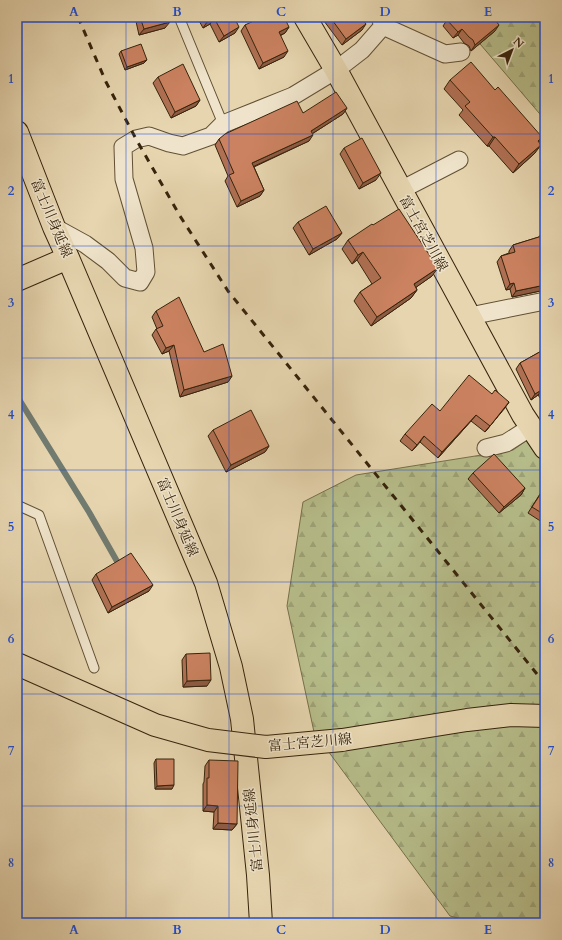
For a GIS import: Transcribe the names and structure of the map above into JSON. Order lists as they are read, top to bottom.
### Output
{
  "streets": {
    "main road": ["富士川身延線", "富士宮芝川線"]
  },
  "north": "top right",
  "grid": {
    "columns": [
      "A",
      "B",
      "C",
      "D",
      "E"
    ],
    "rows": [
      "1",
      "2",
      "3",
      "4",
      "5",
      "6",
      "7",
      "8"
    ]
  }
}
